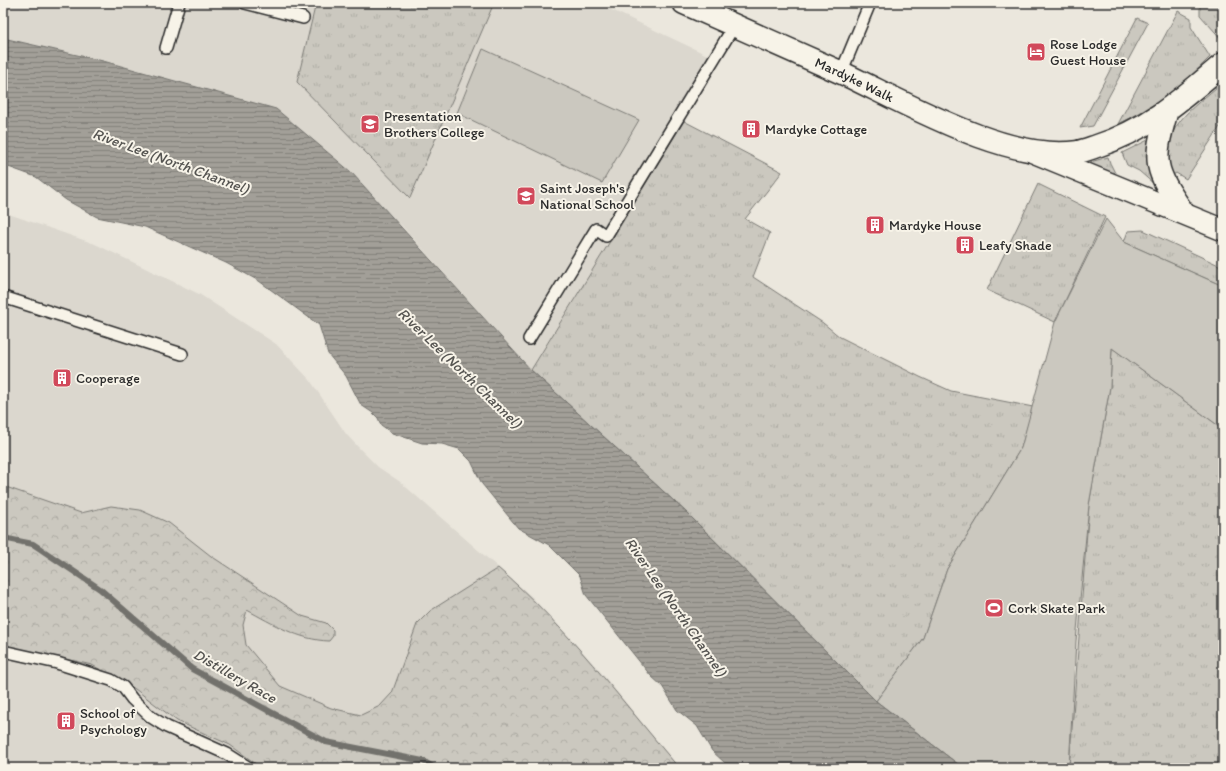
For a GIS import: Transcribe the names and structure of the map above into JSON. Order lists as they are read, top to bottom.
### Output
{
  "streets": {
    "highway": ["Mardyke Walk"]
  },
  "water": ["River Lee (North Channel)", "Distillery Race"],
  "places": {
    "hotel": ["Rose Lodge Guest House"],
    "school or university": ["Presentation Brothers College", "Saint Joseph's National School"],
    "building": [
      "Mardyke Cottage",
      "Mardyke House",
      "Leafy Shade",
      "Cooperage",
      "School of Psychology"
    ],
    "sports": ["Cork Skate Park"]
  }
}
